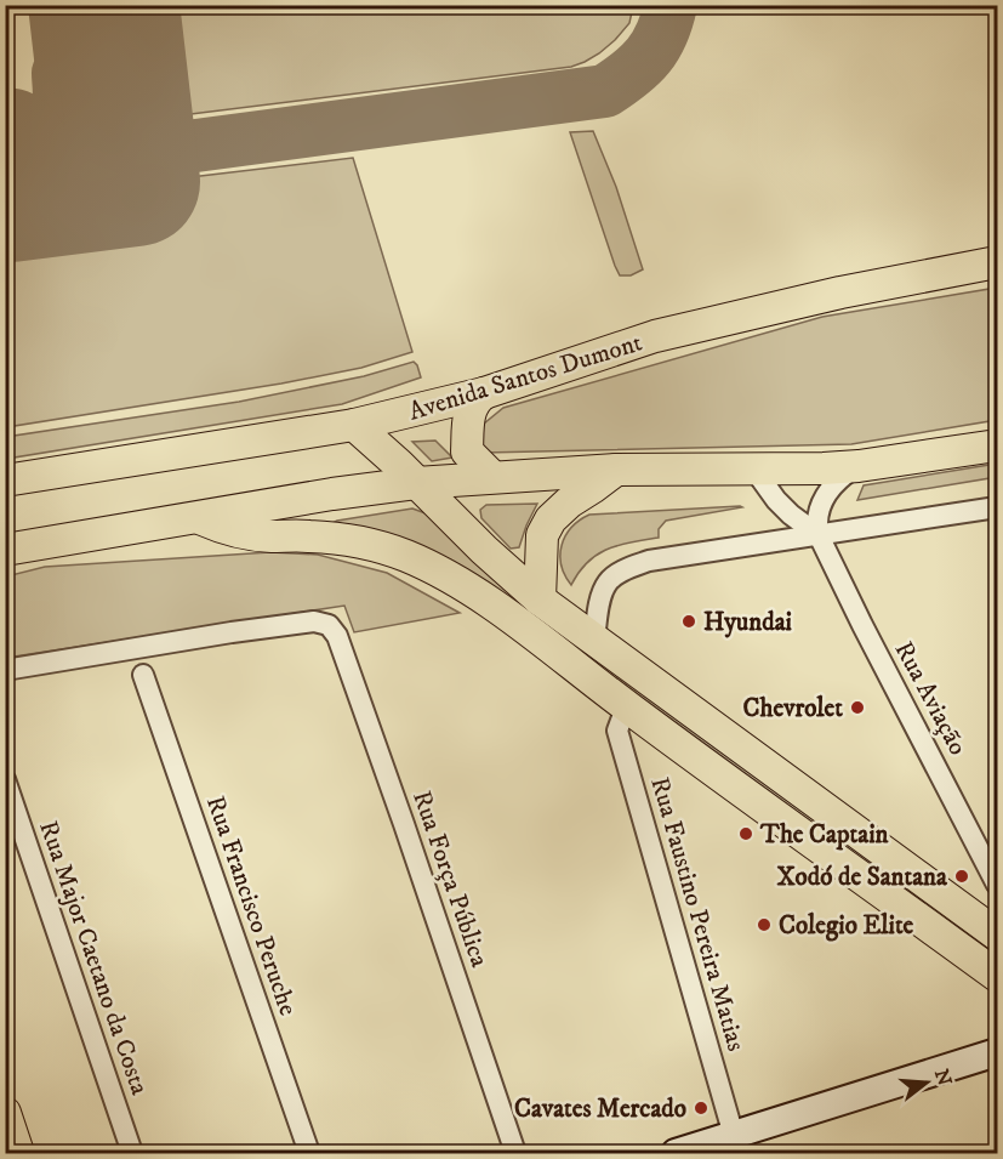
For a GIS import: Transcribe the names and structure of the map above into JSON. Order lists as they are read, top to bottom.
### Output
{
  "streets": {
    "main road": ["Avenida Santos Dumont"],
    "street": [
      "Rua Aviação",
      "Rua Força Pública",
      "Rua Francisco Peruche",
      "Rua Faustino Pereira Matias",
      "Rua Major Caetano da Costa"
    ]
  },
  "places": [
    "Hyundai",
    "Chevrolet",
    "The Captain",
    "Xodó de Santana",
    "Colegio Elite",
    "Cavates Mercado"
  ],
  "north": "right"
}
